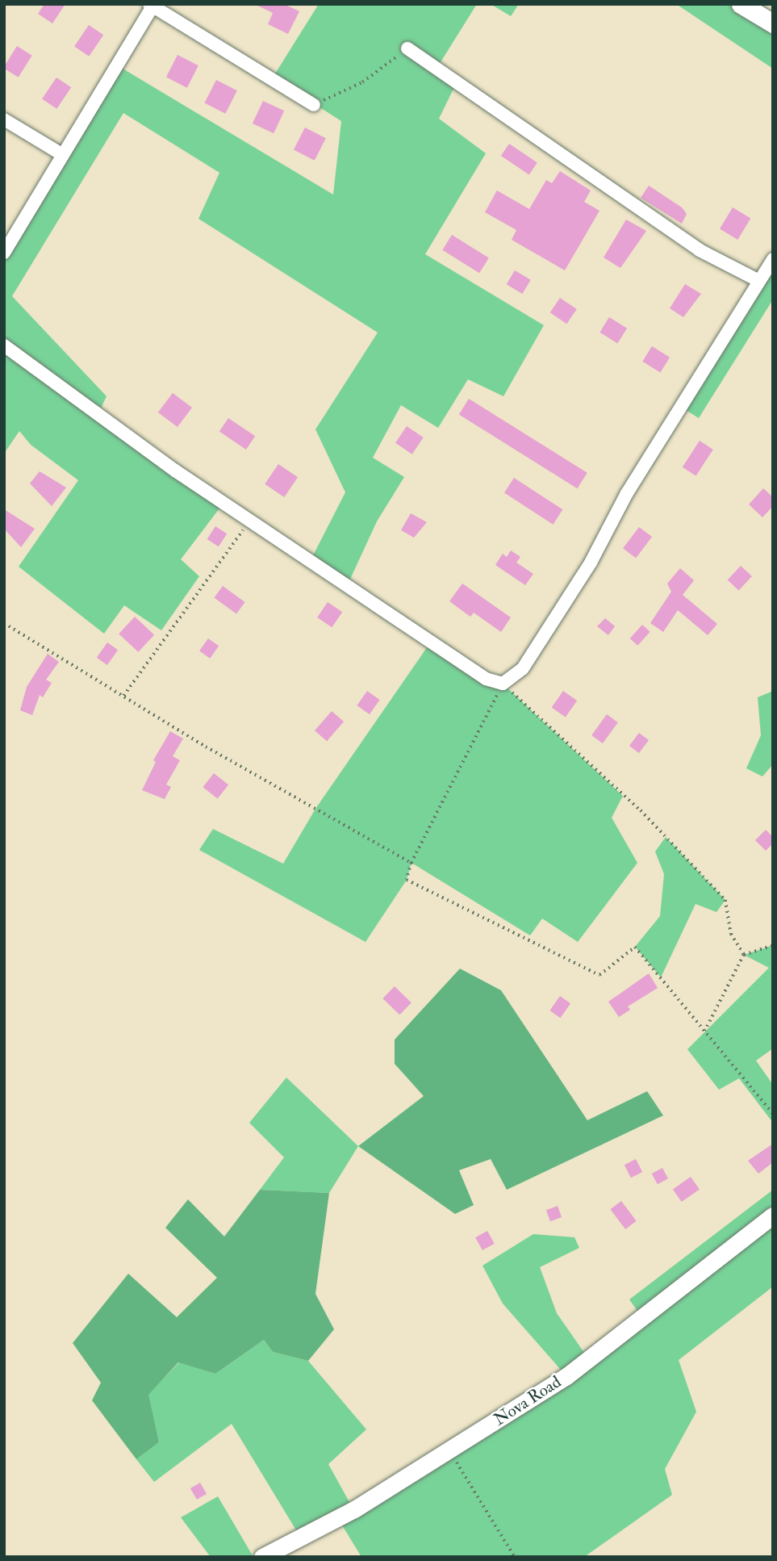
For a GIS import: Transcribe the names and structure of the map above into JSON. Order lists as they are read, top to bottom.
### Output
{
  "streets": {
    "street": ["Nova Road"]
  }
}
